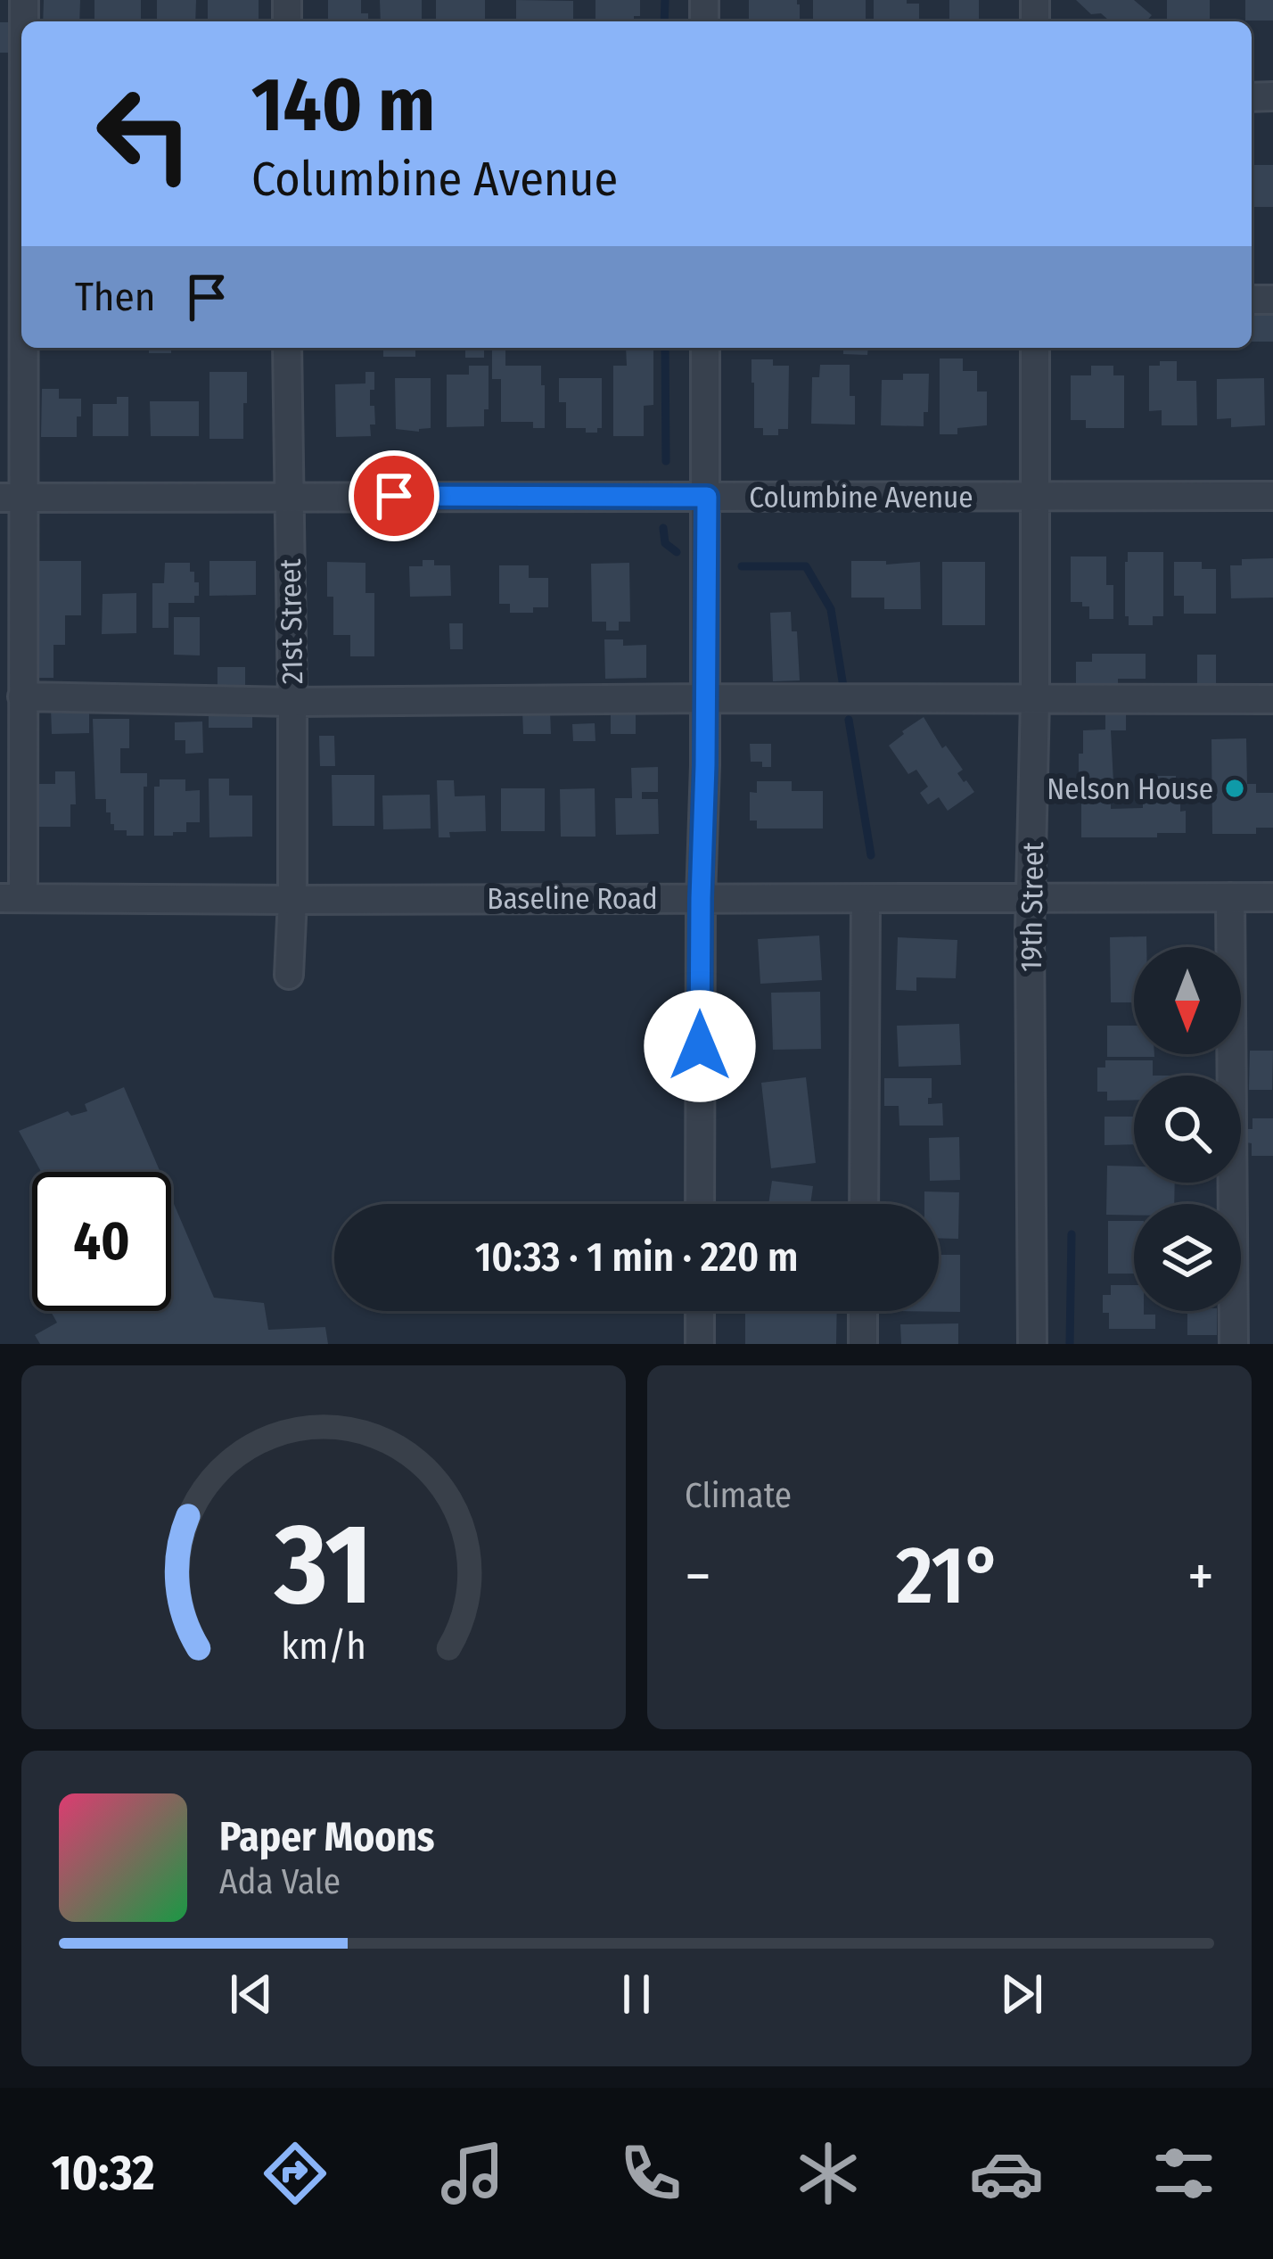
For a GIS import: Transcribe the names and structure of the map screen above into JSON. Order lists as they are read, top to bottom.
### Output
{
  "streets": {
    "street": [
      "Columbine Avenue",
      "21st Street",
      "Baseline Road",
      "19th Street"
    ]
  },
  "crossings": [
    ["Columbine Avenue", "21st Street"],
    ["Columbine Avenue", "19th Street"],
    ["21st Street", "Baseline Road"],
    ["Baseline Road", "19th Street"]
  ],
  "places": ["Nelson House"],
  "north": "bottom",
  "page": {
    "turn": ["140 m", "Columbine Avenue"],
    "then": "Then",
    "limit": "40",
    "trip": "10:33 · 1 min · 220 m",
    "tile": "Climate",
    "heat": ["−", "21°", "+"],
    "song": ["Paper Moons", "Ada Vale"],
    "tabs": "10:32",
    "gauge": ["31", "km/h"]
  }
}
